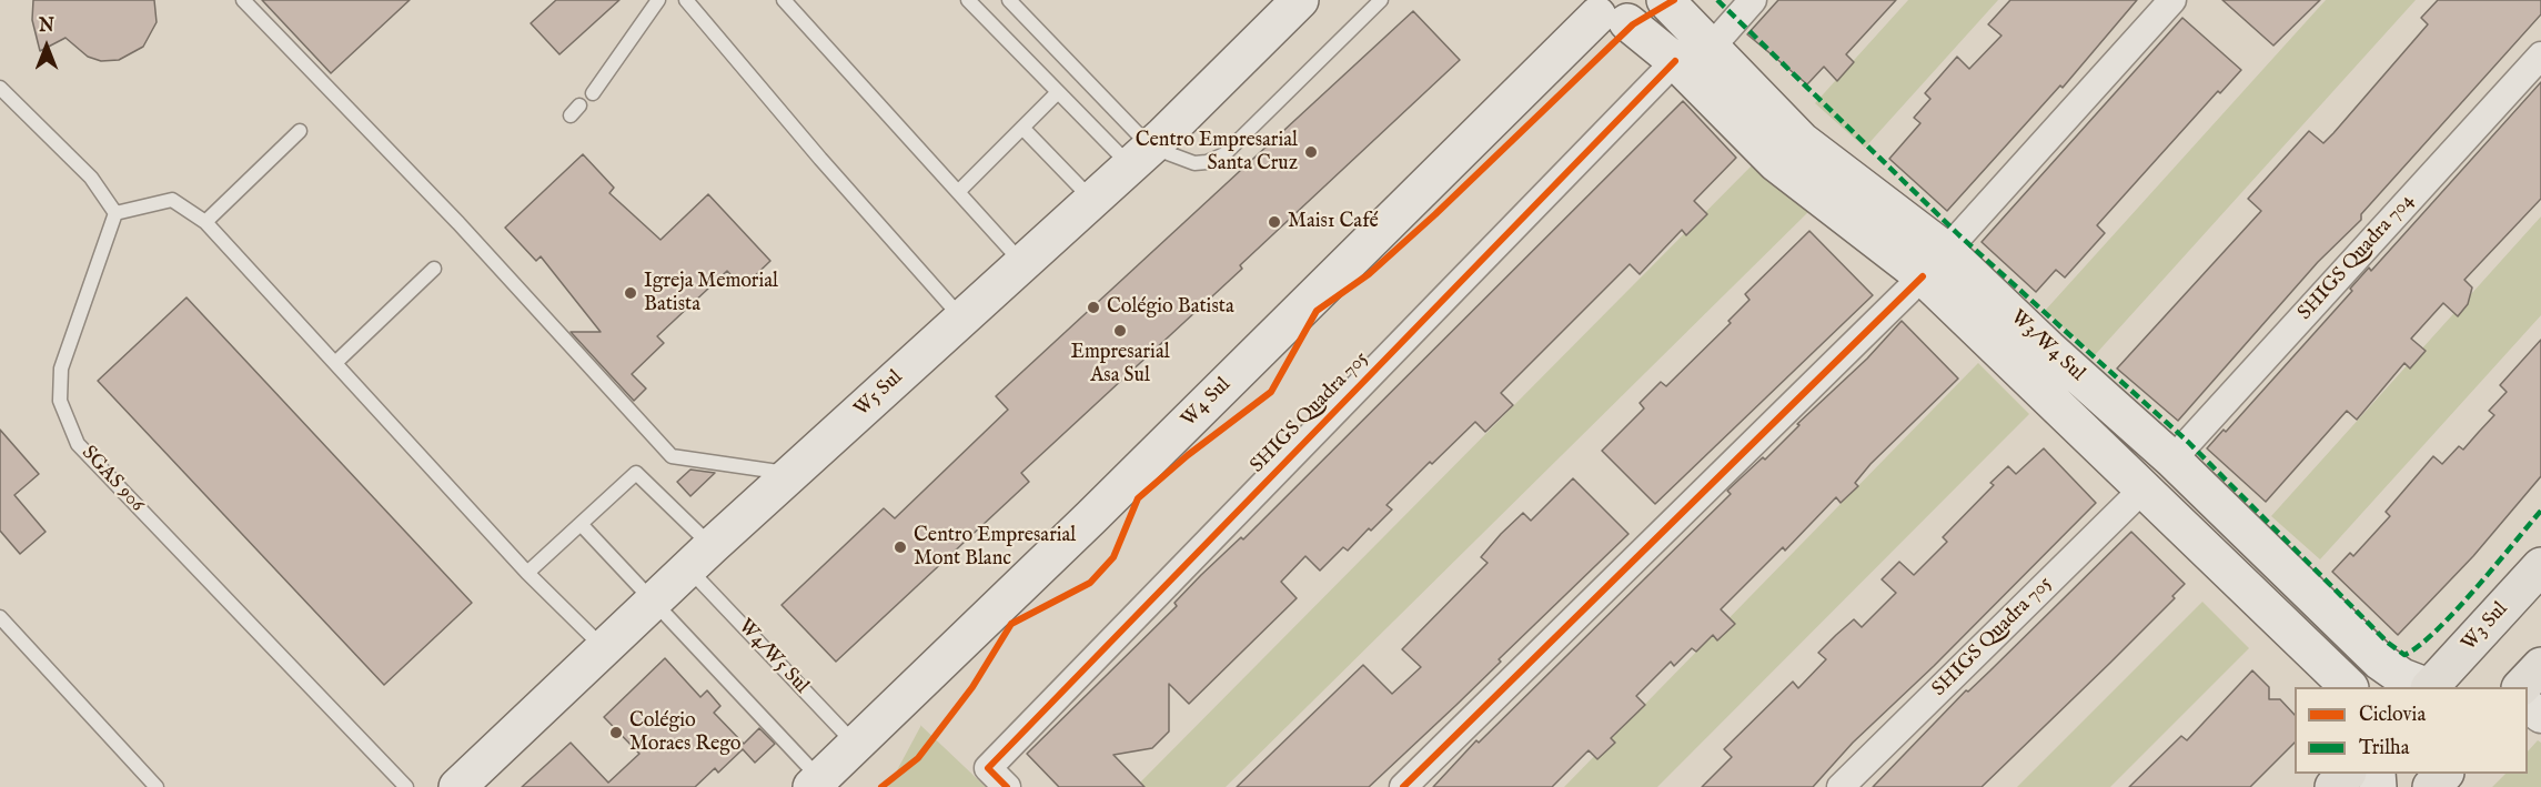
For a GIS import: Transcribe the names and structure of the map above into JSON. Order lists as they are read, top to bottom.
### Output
{
  "streets": {
    "main road": [
      "W3/W4 Sul",
      "W5 Sul",
      "W4 Sul",
      "W3 Sul"
    ],
    "street": ["SHIGS Quadra 704", "SHIGS Quadra 705"],
    "lane": ["SGAS 906", "W4/W5 Sul"]
  },
  "crossings": [
    ["SHIGS Quadra 704", "W3/W4 Sul"],
    ["W3/W4 Sul", "W4 Sul"],
    ["W3/W4 Sul", "SHIGS Quadra 705"],
    ["W5 Sul", "W4/W5 Sul"],
    ["W4 Sul", "W4/W5 Sul"]
  ],
  "places": [
    "Centro Empresarial Santa Cruz",
    "Mais1 Café",
    "Igreja Memorial Batista",
    "Colégio Batista",
    "Empresarial Asa Sul",
    "Centro Empresarial Mont Blanc",
    "Colégio Moraes Rego"
  ],
  "legend": ["Ciclovia", "Trilha"],
  "north": "top"
}
